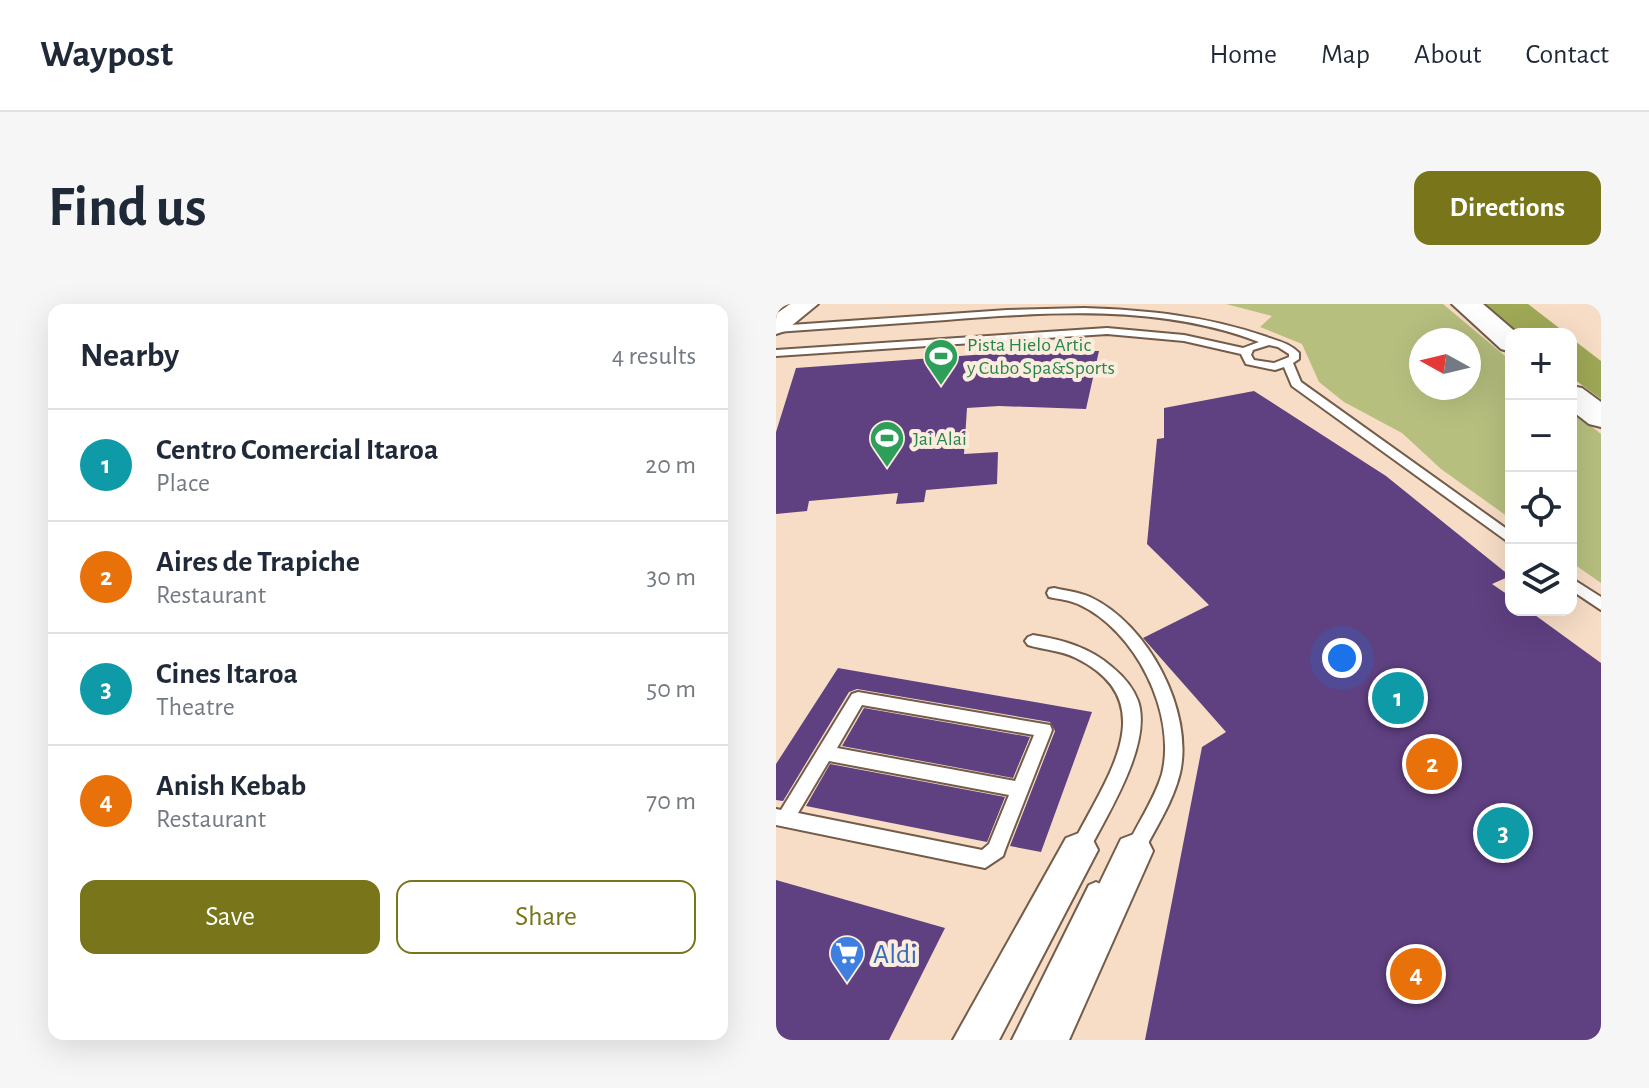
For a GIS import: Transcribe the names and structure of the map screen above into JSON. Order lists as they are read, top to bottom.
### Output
{
  "places": {
    "sports": ["Pista Hielo Artic y Cubo Spa&Sports", "Jai Alai"],
    "supermarket": ["Aldi"]
  },
  "north": "left",
  "page": {
    "header": "Waypost",
    "nav": [
      "Home",
      "Map",
      "About",
      "Contact"
    ],
    "buttons": [
      "Directions",
      ["Save", "Share"]
    ],
    "title": "Find us",
    "heading": ["Nearby", "4 results"],
    "map_buttons": ["+", "−"],
    "list": [
      {
        "mark": "1",
        "name": "Centro Comercial Itaroa",
        "note": "Place",
        "value": "20 m"
      },
      {
        "mark": "2",
        "name": "Aires de Trapiche",
        "note": "Restaurant",
        "value": "30 m"
      },
      {
        "mark": "3",
        "name": "Cines Itaroa",
        "note": "Theatre",
        "value": "50 m"
      },
      {
        "mark": "4",
        "name": "Anish Kebab",
        "note": "Restaurant",
        "value": "70 m"
      }
    ],
    "pins": [
      "1",
      "2",
      "3",
      "4"
    ]
  }
}
